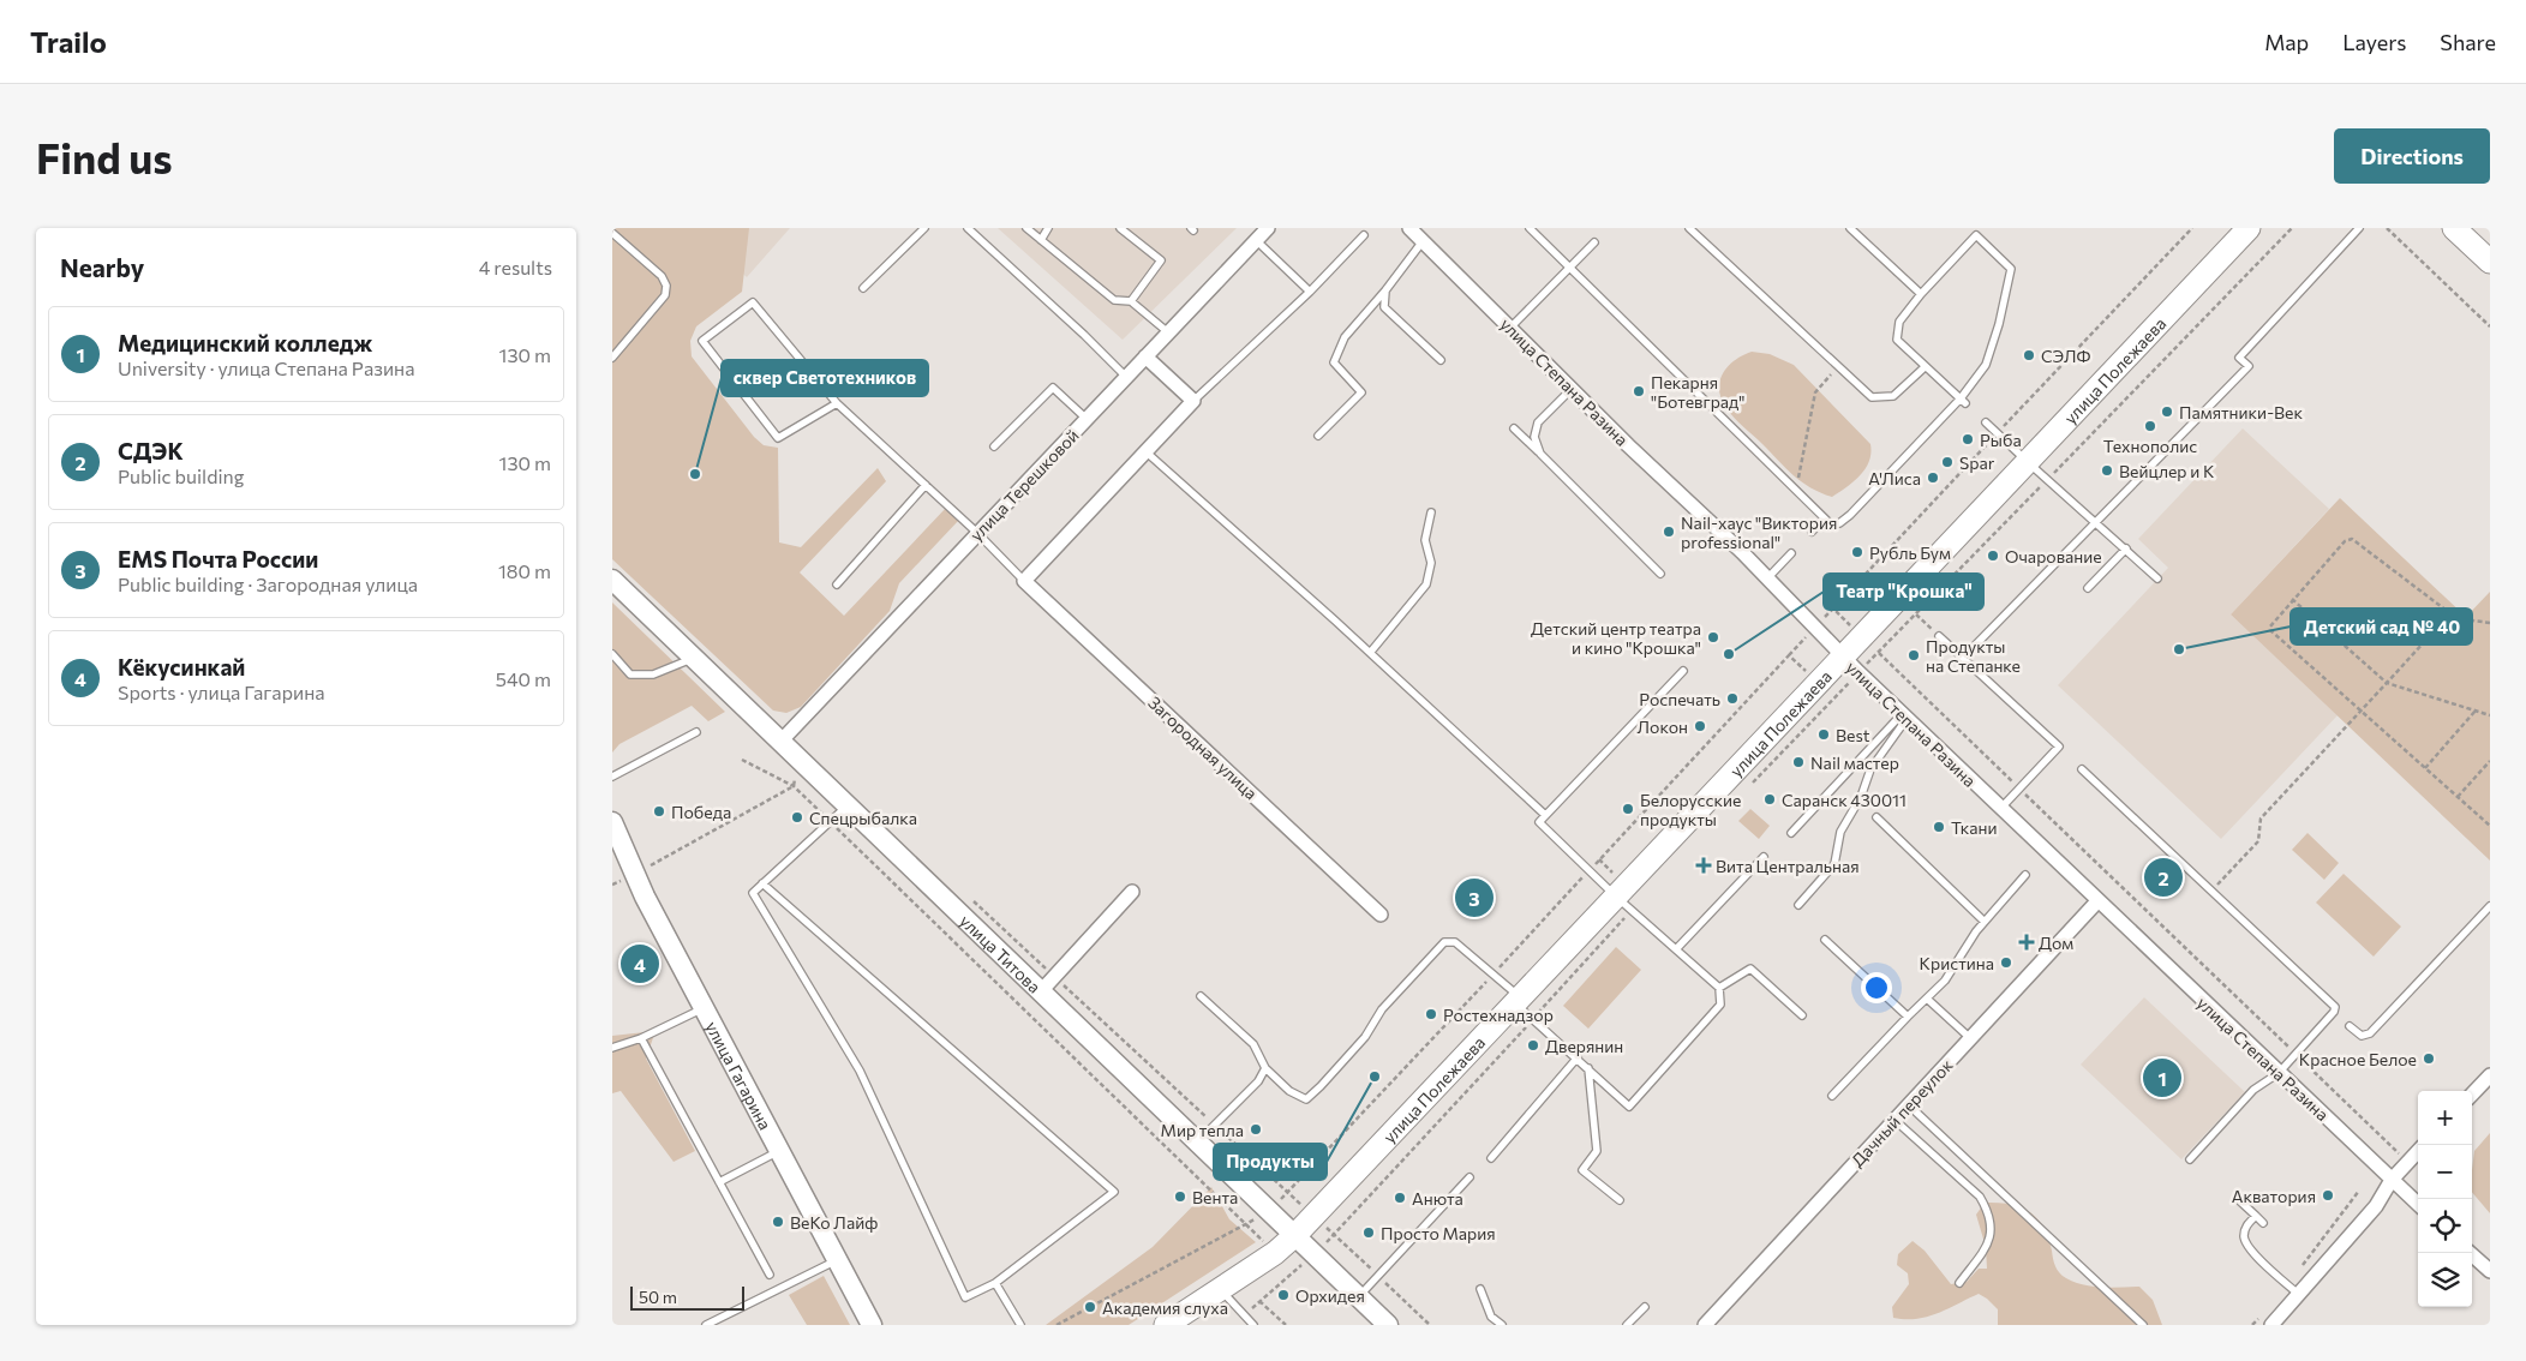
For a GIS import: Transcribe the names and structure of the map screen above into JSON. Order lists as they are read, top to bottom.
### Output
{
  "streets": {
    "main road": ["улица Полежаева", "улица Титова", "улица Гагарина"],
    "street": [
      "улица Степана Разина",
      "улица Терешковой",
      "Загородная улица",
      "Дачный переулок"
    ]
  },
  "crossings": [
    ["улица Полежаева", "улица Степана Разина"],
    ["улица Полежаева", "улица Титова"],
    ["улица Степана Разина", "Дачный переулок"],
    ["улица Терешковой", "Загородная улица"],
    ["улица Терешковой", "улица Титова"]
  ],
  "places": {
    "other": [
      "СЭЛФ",
      "Пекарня \"Ботевград\"",
      "Памятники-Век",
      "Технополис",
      "Рыба",
      "Spar",
      "Вейцлер и К",
      "сквер Светотехников",
      "А'Лиса",
      "Nail-хаус \"Виктория professional\"",
      "Рубль Бум",
      "Очарование",
      "Детский центр театра и кино \"Крошка\"",
      "Детский сад № 40",
      "Театр \"Крошка\"",
      "Продукты на Степанке",
      "Роспечать",
      "Локон",
      "Best",
      "Nail мастер",
      "Саранск 430011",
      "Белорусские продукты",
      "Победа",
      "Спецрыбалка",
      "Ткани",
      "Кристина",
      "Ростехнадзор",
      "Дверянин",
      "Красное Белое",
      "Продукты",
      "Мир тепла",
      "Акватория",
      "Вента",
      "Анюта",
      "ВеКо Лайф",
      "Просто Мария",
      "Орхидея",
      "Академия слуха"
    ],
    "health": ["Вита Центральная", "Дом"]
  },
  "scale_bar": "50 m",
  "page": {
    "header": "Trailo",
    "nav": ["Map", "Layers", "Share"],
    "buttons": "Directions",
    "title": "Find us",
    "heading": ["Nearby", "4 results"],
    "list": [
      {
        "mark": "1",
        "name": "Медицинский колледж",
        "note": "University · улица Степана Разина",
        "value": "130 m"
      },
      {
        "mark": "2",
        "name": "СДЭК",
        "note": "Public building",
        "value": "130 m"
      },
      {
        "mark": "3",
        "name": "EMS Почта России",
        "note": "Public building · Загородная улица",
        "value": "180 m"
      },
      {
        "mark": "4",
        "name": "Кёкусинкай",
        "note": "Sports · улица Гагарина",
        "value": "540 m"
      }
    ],
    "pins": [
      "2",
      "3",
      "4",
      "1"
    ],
    "map_buttons": ["+", "−"],
    "scale": "50 m"
  }
}
